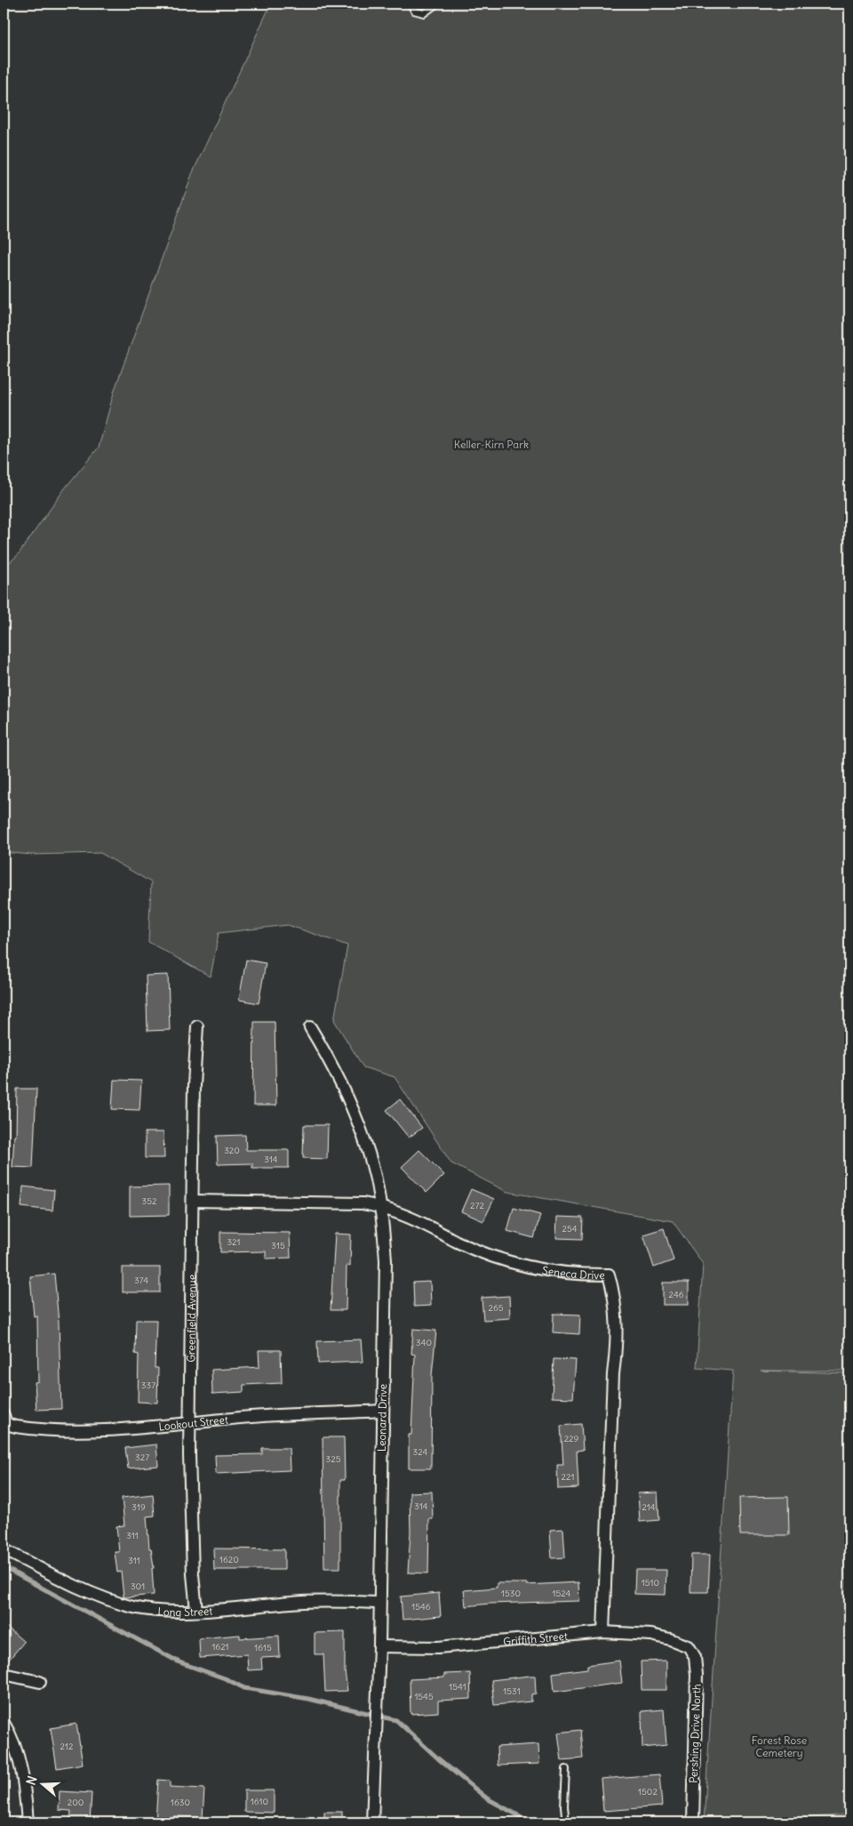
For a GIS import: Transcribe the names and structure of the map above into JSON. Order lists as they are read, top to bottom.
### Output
{
  "streets": {
    "street": [
      "Seneca Drive",
      "Greenfield Avenue",
      "Leonard Drive",
      "Lookout Street",
      "Long Street",
      "Griffith Street",
      "Pershing Drive North"
    ]
  },
  "crossings": [
    ["Seneca Drive", "Greenfield Avenue"],
    ["Seneca Drive", "Leonard Drive"],
    ["Seneca Drive", "Griffith Street"],
    ["Greenfield Avenue", "Lookout Street"],
    ["Greenfield Avenue", "Long Street"],
    ["Leonard Drive", "Lookout Street"],
    ["Leonard Drive", "Long Street"],
    ["Leonard Drive", "Griffith Street"],
    ["Griffith Street", "Pershing Drive North"]
  ],
  "parks": ["Keller-Kirn Park", "Forest Rose Cemetery"],
  "house_numbers": [
    "320",
    "314",
    "352",
    "272",
    "254",
    "321",
    "315",
    "374",
    "246",
    "265",
    "340",
    "337",
    "229",
    "324",
    "327",
    "325",
    "221",
    "314",
    "319",
    "214",
    "311",
    "1620",
    "311",
    "1510",
    "301",
    "1530",
    "1524",
    "1546",
    "1621",
    "1615",
    "1541",
    "1531",
    "1545",
    "212",
    "1502",
    "1610",
    "200",
    "1630"
  ],
  "north": "left"
}
